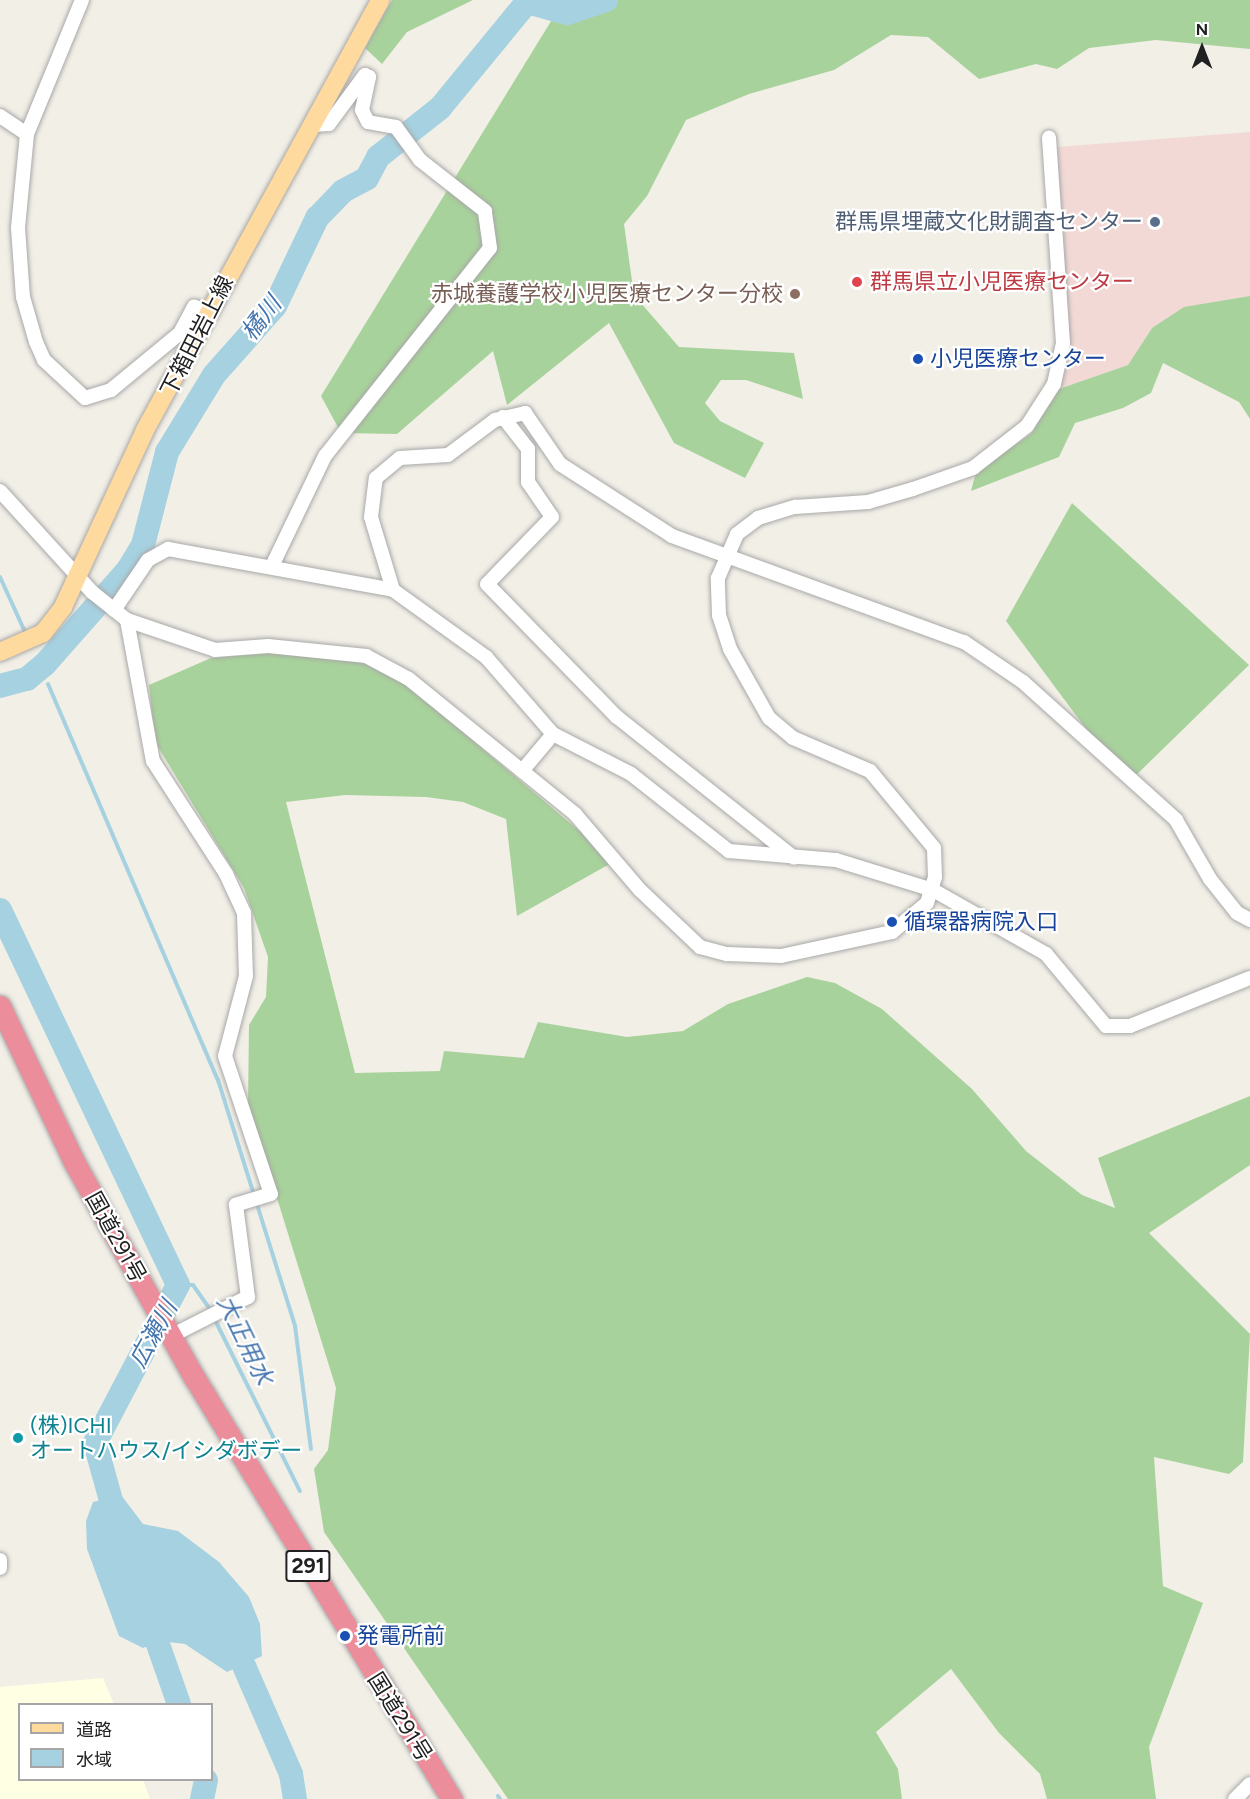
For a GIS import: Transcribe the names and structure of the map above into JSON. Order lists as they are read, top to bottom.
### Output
{
  "streets": {
    "highway": ["国道291号", "291"],
    "main road": ["下箱田岩上線"]
  },
  "water": ["橘川", "広瀬川", "大正用水"],
  "places": [
    "群馬県埋蔵文化財調査センター",
    "群馬県立小児医療センター",
    "赤城養護学校小児医療センター分校",
    "小児医療センター",
    "循環器病院入口",
    "(株)ICHI オートハウス/イシダボデー",
    "発電所前"
  ],
  "legend": ["道路", "水域"],
  "north": "top"
}
